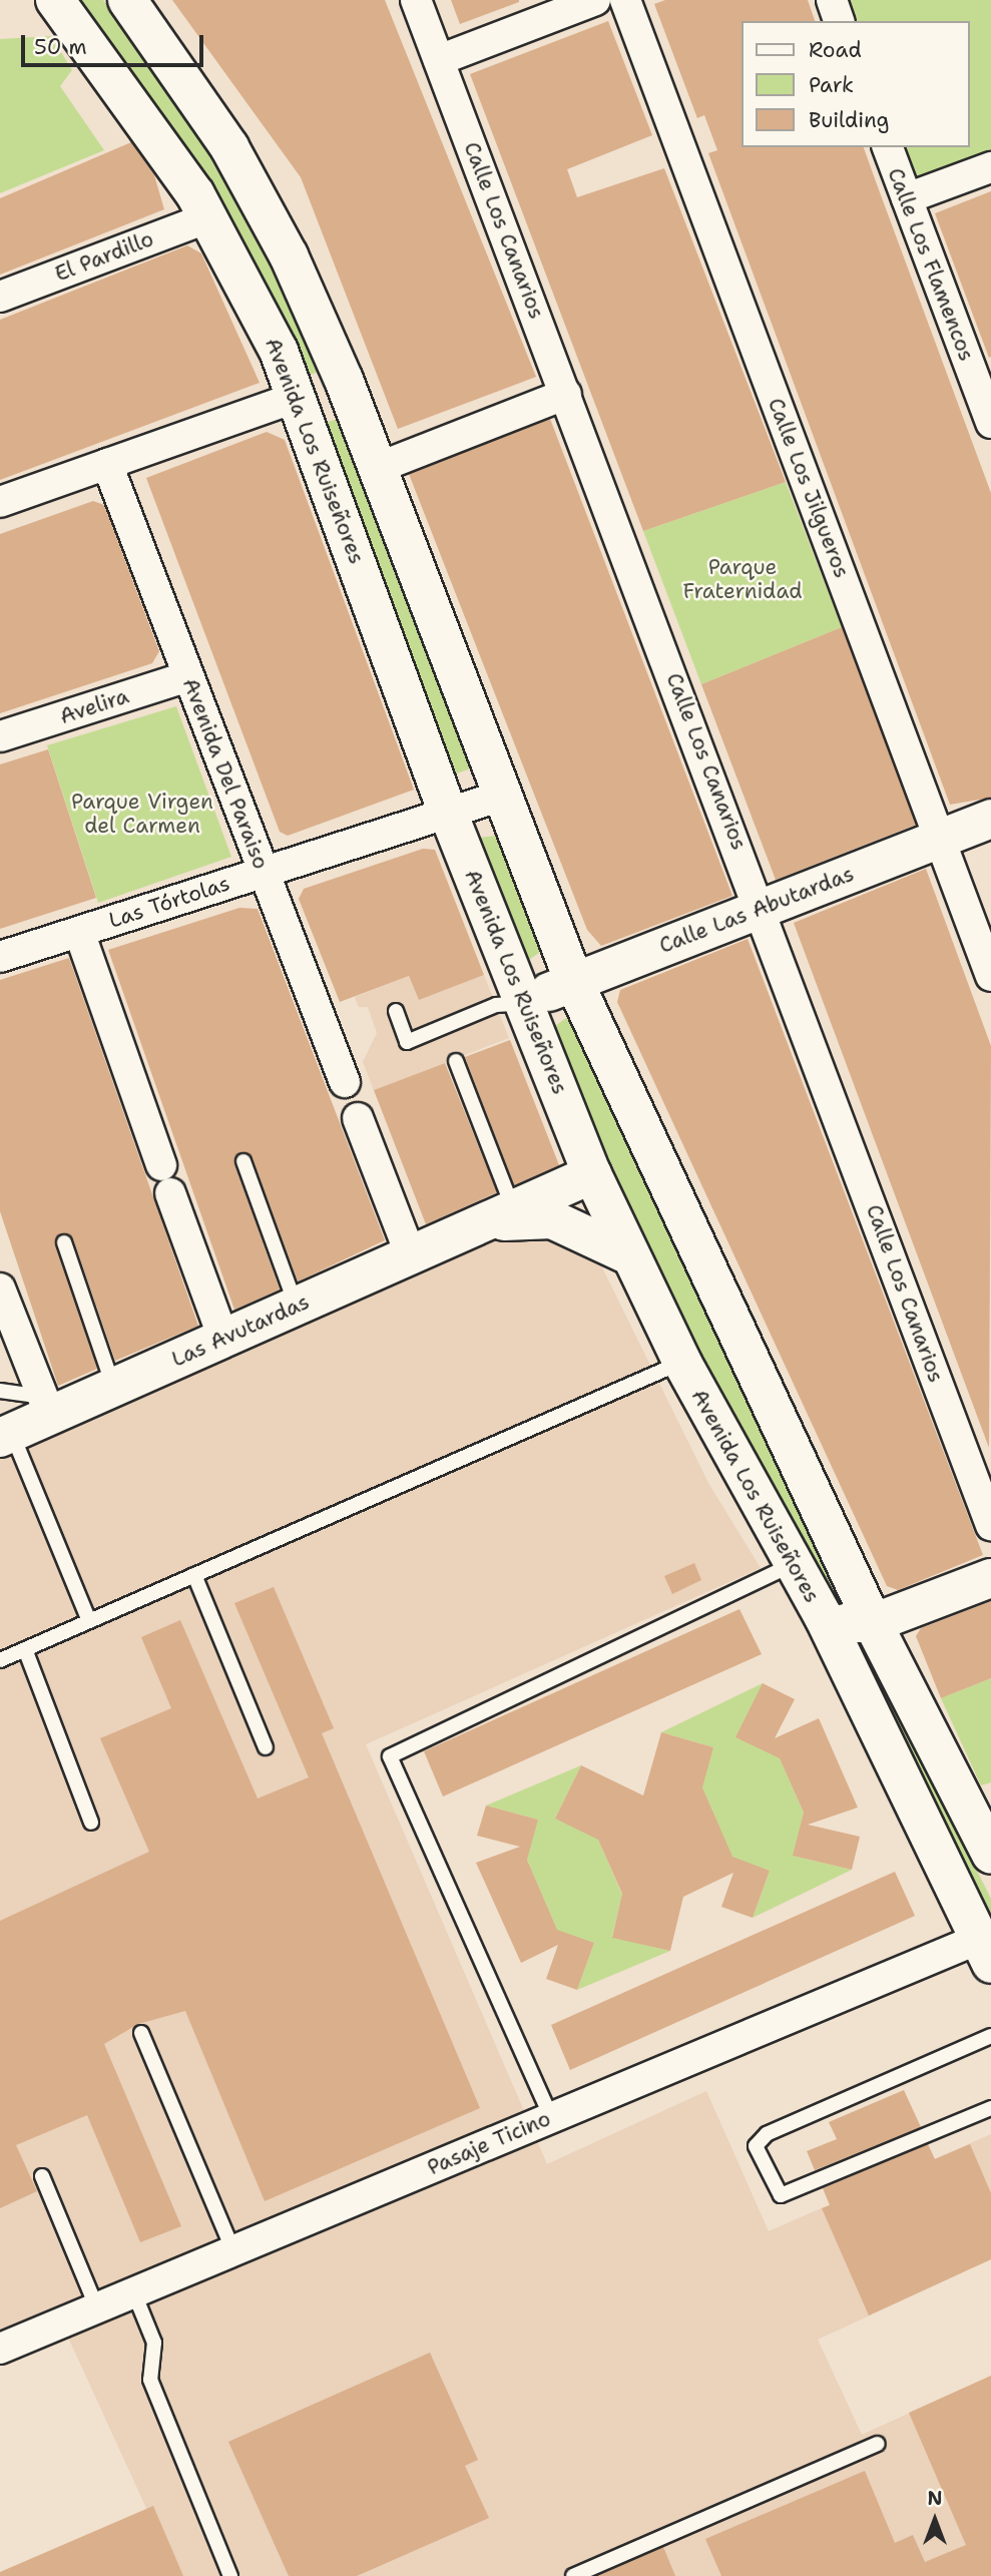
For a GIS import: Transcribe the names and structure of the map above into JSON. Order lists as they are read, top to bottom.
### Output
{
  "streets": {
    "main road": ["Avenida Los Ruiseñores", "Calle Las Abutardas", "Las Avutardas"],
    "street": [
      "Calle Los Canarios",
      "El Pardillo",
      "Calle Los Flamencos",
      "Calle Los Jilgueros",
      "Avelira",
      "Avenida Del Paraiso",
      "Las Tórtolas",
      "Pasaje Ticino"
    ]
  },
  "crossings": [
    ["Calle Los Canarios", "Calle Las Abutardas"],
    ["El Pardillo", "Avenida Los Ruiseñores"],
    ["Avenida Los Ruiseñores", "Las Tórtolas"],
    ["Avenida Los Ruiseñores", "Calle Las Abutardas"],
    ["Avenida Los Ruiseñores", "Las Avutardas"],
    ["Avenida Los Ruiseñores", "Pasaje Ticino"],
    ["Calle Los Jilgueros", "Calle Las Abutardas"],
    ["Avelira", "Avenida Del Paraiso"],
    ["Avenida Del Paraiso", "Las Tórtolas"]
  ],
  "parks": ["Parque Fraternidad", "Parque Virgen del Carmen"],
  "legend": ["Road", "Park", "Building"],
  "scale_bar": "50 m",
  "north": "top"
}
